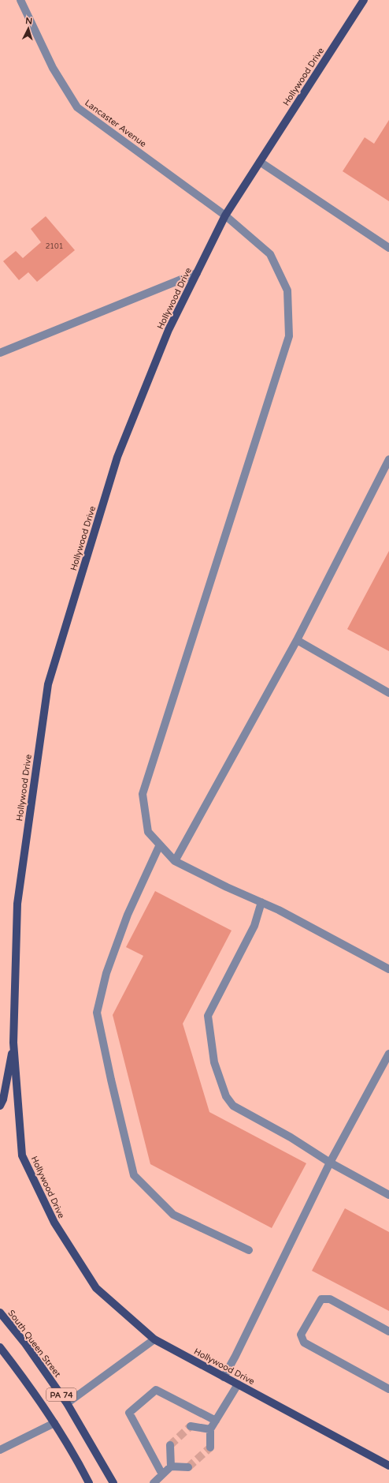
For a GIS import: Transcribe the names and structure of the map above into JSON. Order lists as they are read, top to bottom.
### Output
{
  "streets": {
    "main road": ["Hollywood Drive", "South Queen Street", "PA 74"],
    "street": ["Lancaster Avenue"]
  },
  "crossings": [
    ["Hollywood Drive", "Lancaster Avenue"]
  ],
  "house_numbers": ["2101"],
  "north": "top"
}
